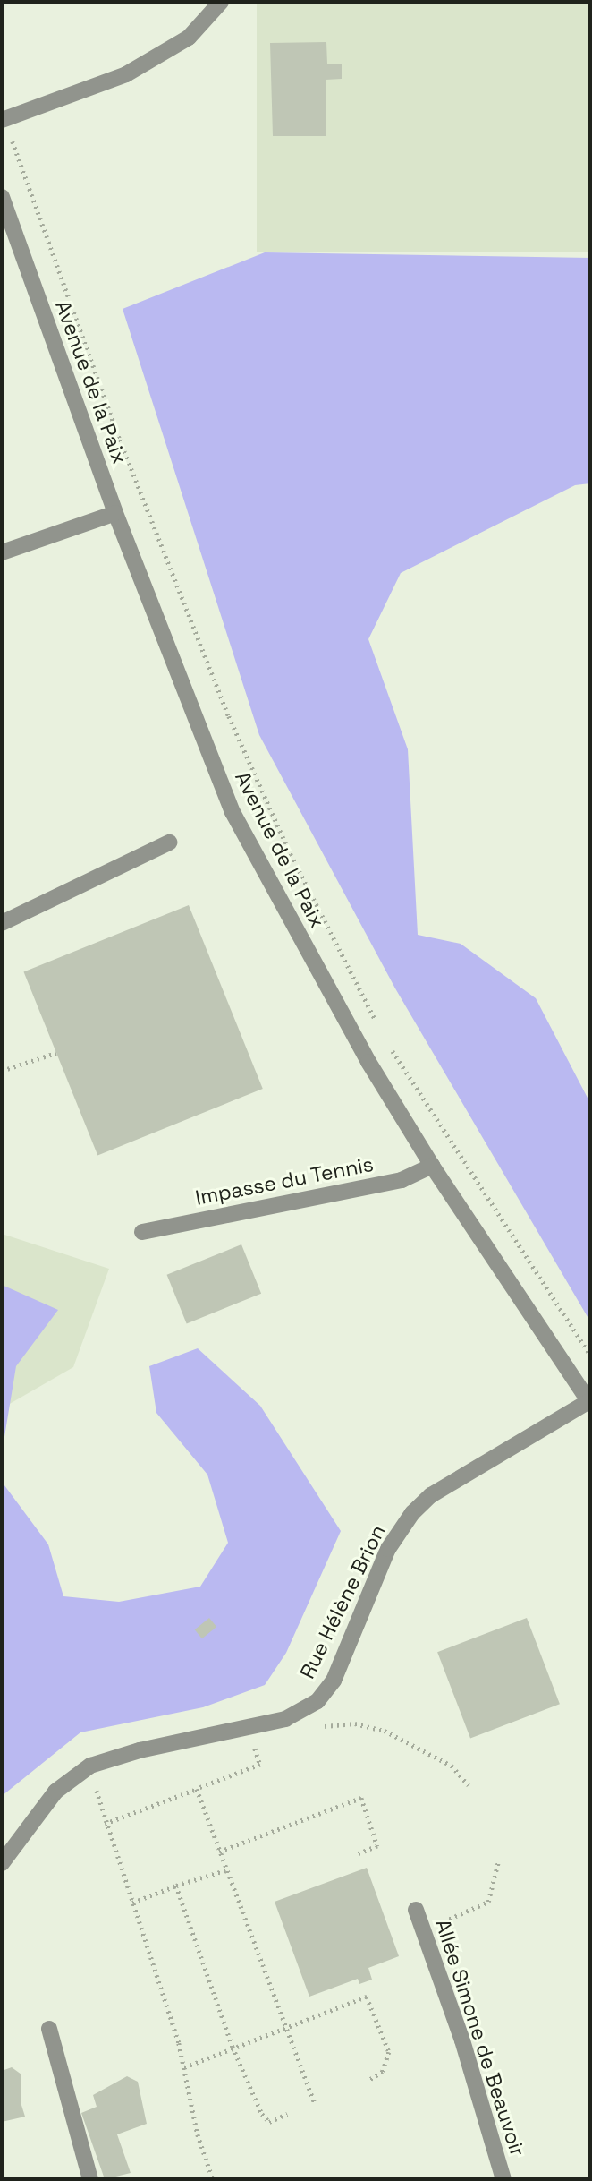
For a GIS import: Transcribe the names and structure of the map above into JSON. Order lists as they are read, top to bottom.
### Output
{
  "streets": {
    "street": [
      "Avenue de la Paix",
      "Impasse du Tennis",
      "Rue Hélène Brion",
      "Allée Simone de Beauvoir"
    ]
  },
  "crossings": [
    ["Avenue de la Paix", "Impasse du Tennis"],
    ["Avenue de la Paix", "Rue Hélène Brion"]
  ]
}
